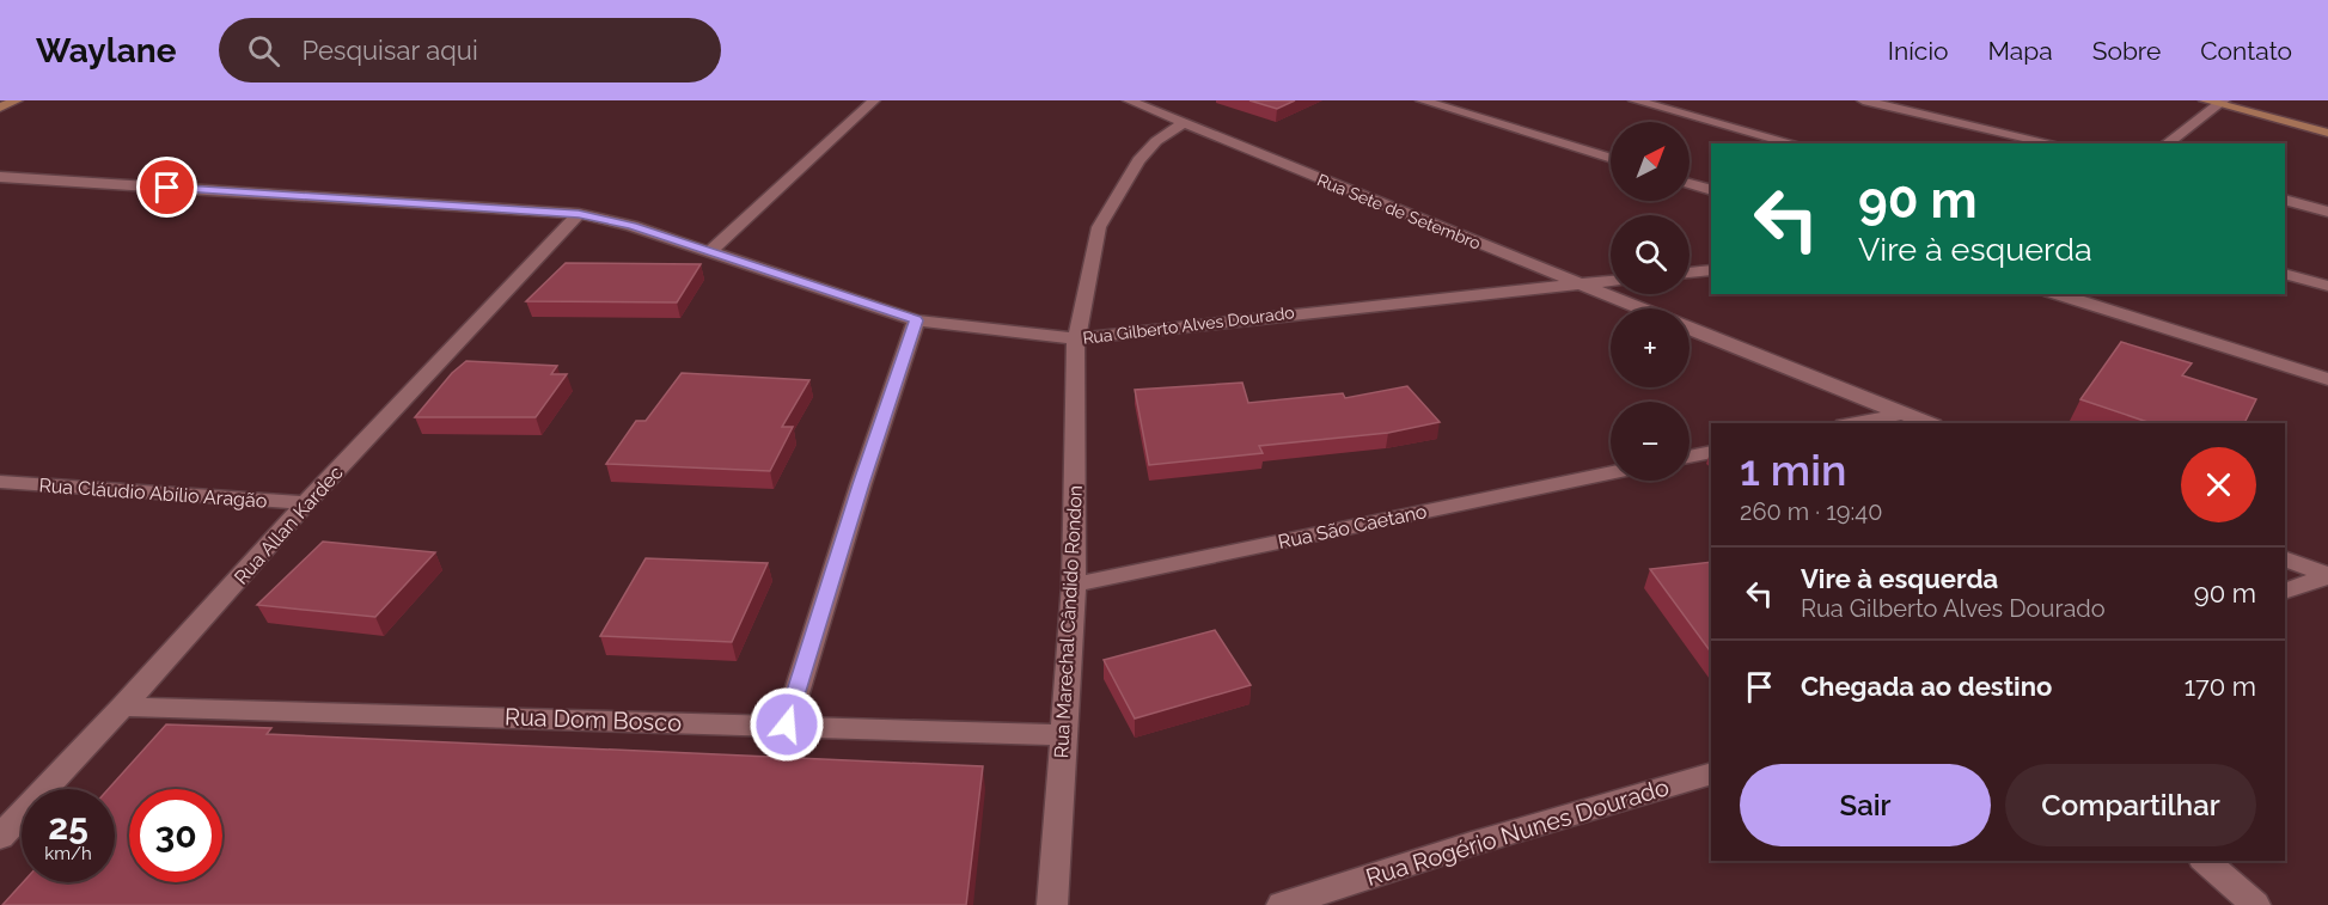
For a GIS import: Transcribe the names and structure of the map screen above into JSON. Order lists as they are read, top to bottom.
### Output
{
  "streets": {
    "street": [
      "Rua Sete de Setembro",
      "Rua Gilberto Alves Dourado",
      "Rua Cláudio Abílio Aragão",
      "Rua Allan Kardec",
      "Rua São Caetano",
      "Rua Marechal Cândido Rondon",
      "Rua Dom Bosco",
      "Rua Rogério Nunes Dourado"
    ]
  },
  "crossings": [
    ["Rua Sete de Setembro", "Rua Gilberto Alves Dourado"],
    ["Rua Sete de Setembro", "Rua Marechal Cândido Rondon"],
    ["Rua Gilberto Alves Dourado", "Rua Allan Kardec"],
    ["Rua Gilberto Alves Dourado", "Rua Marechal Cândido Rondon"],
    ["Rua Cláudio Abílio Aragão", "Rua Allan Kardec"],
    ["Rua Allan Kardec", "Rua Dom Bosco"],
    ["Rua São Caetano", "Rua Marechal Cândido Rondon"],
    ["Rua Marechal Cândido Rondon", "Rua Dom Bosco"]
  ],
  "north": "top right",
  "page": {
    "header": "Waylane",
    "search": "Pesquisar aqui",
    "nav": [
      "Início",
      "Mapa",
      "Sobre",
      "Contato"
    ],
    "map_buttons": ["+", "−"],
    "turn": ["90 m", "Vire à esquerda"],
    "heading": ["1 min", "260 m · 19:40"],
    "list": [
      {
        "name": "Vire à esquerda",
        "note": "Rua Gilberto Alves Dourado",
        "value": "90 m"
      },
      {
        "name": "Chegada ao destino",
        "value": "170 m"
      }
    ],
    "buttons": ["Sair", "Compartilhar"],
    "speed": "25 km/h",
    "limit": "30"
  }
}
